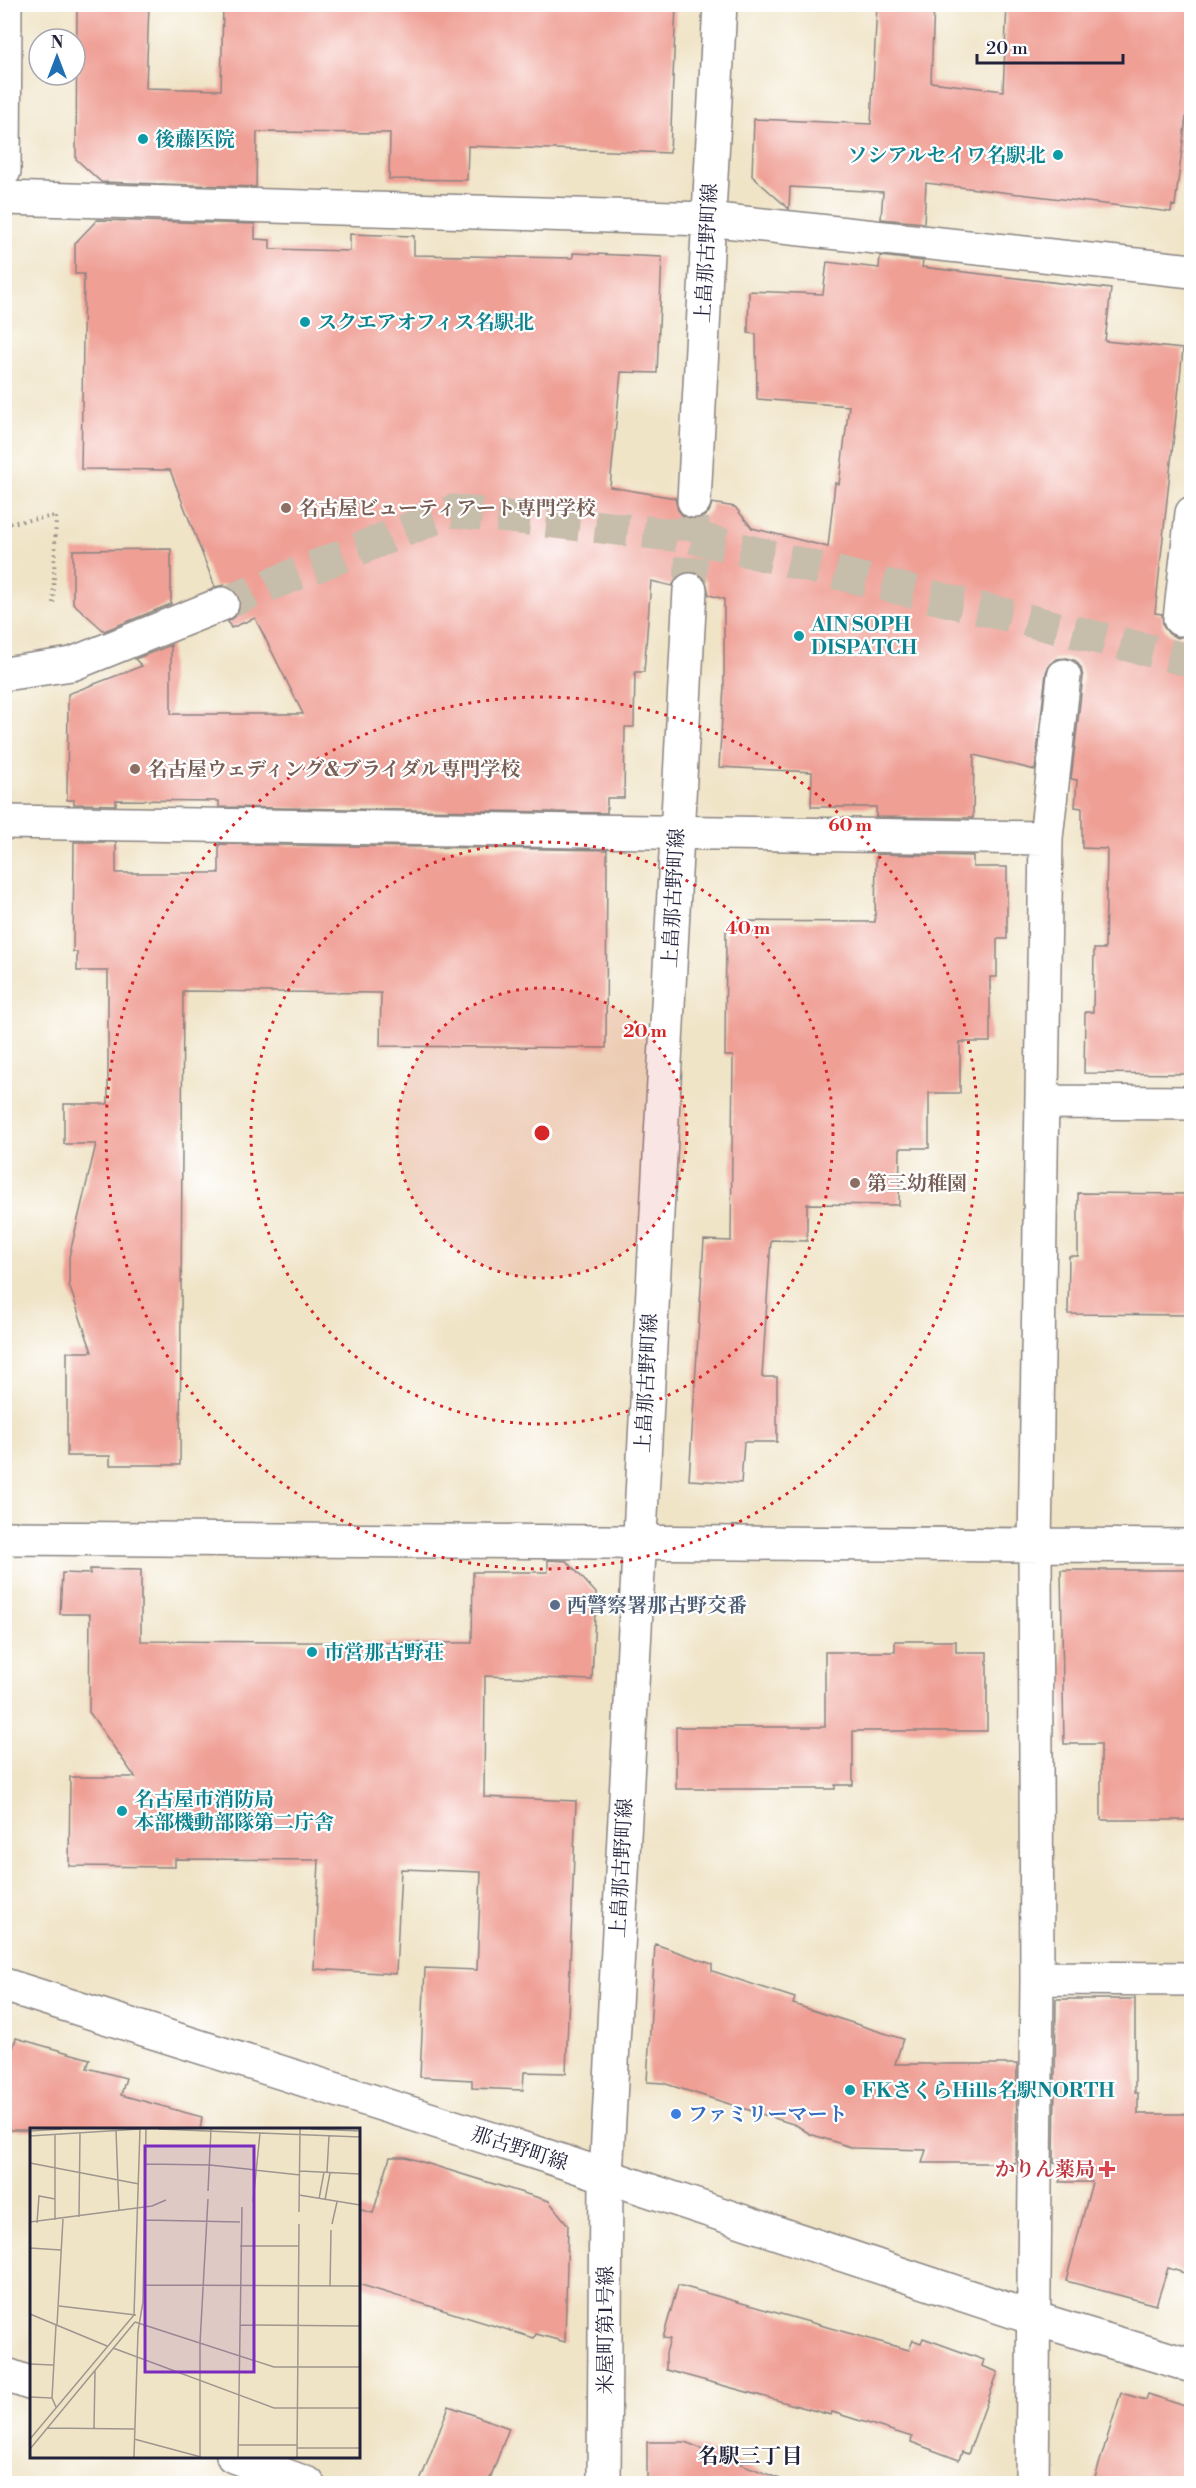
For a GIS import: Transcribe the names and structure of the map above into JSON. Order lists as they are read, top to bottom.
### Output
{
  "streets": {
    "street": ["上畠那古野町線", "那古野町線", "米屋町第1号線"]
  },
  "crossings": [
    ["上畠那古野町線", "那古野町線"],
    ["上畠那古野町線", "米屋町第1号線"],
    ["那古野町線", "米屋町第1号線"]
  ],
  "districts": ["名駅三丁目"],
  "places": {
    "other": [
      "後藤医院",
      "ソシアルセイワ名駅北",
      "スクエアオフィス名駅北",
      "名古屋ビューティアート専門学校",
      "AIN SOPH DISPATCH",
      "名古屋ウェディング&ブライダル専門学校",
      "第三幼稚園",
      "西警察署那古野交番",
      "市営那古野荘",
      "名古屋市消防局 本部機動部隊第二庁舎",
      "FKさくらHills名駅NORTH",
      "ファミリーマート"
    ],
    "health": ["かりん薬局"]
  },
  "scale_bar": "20 m",
  "north": "top",
  "rings": ["60 m", "40 m", "20 m"]
}
